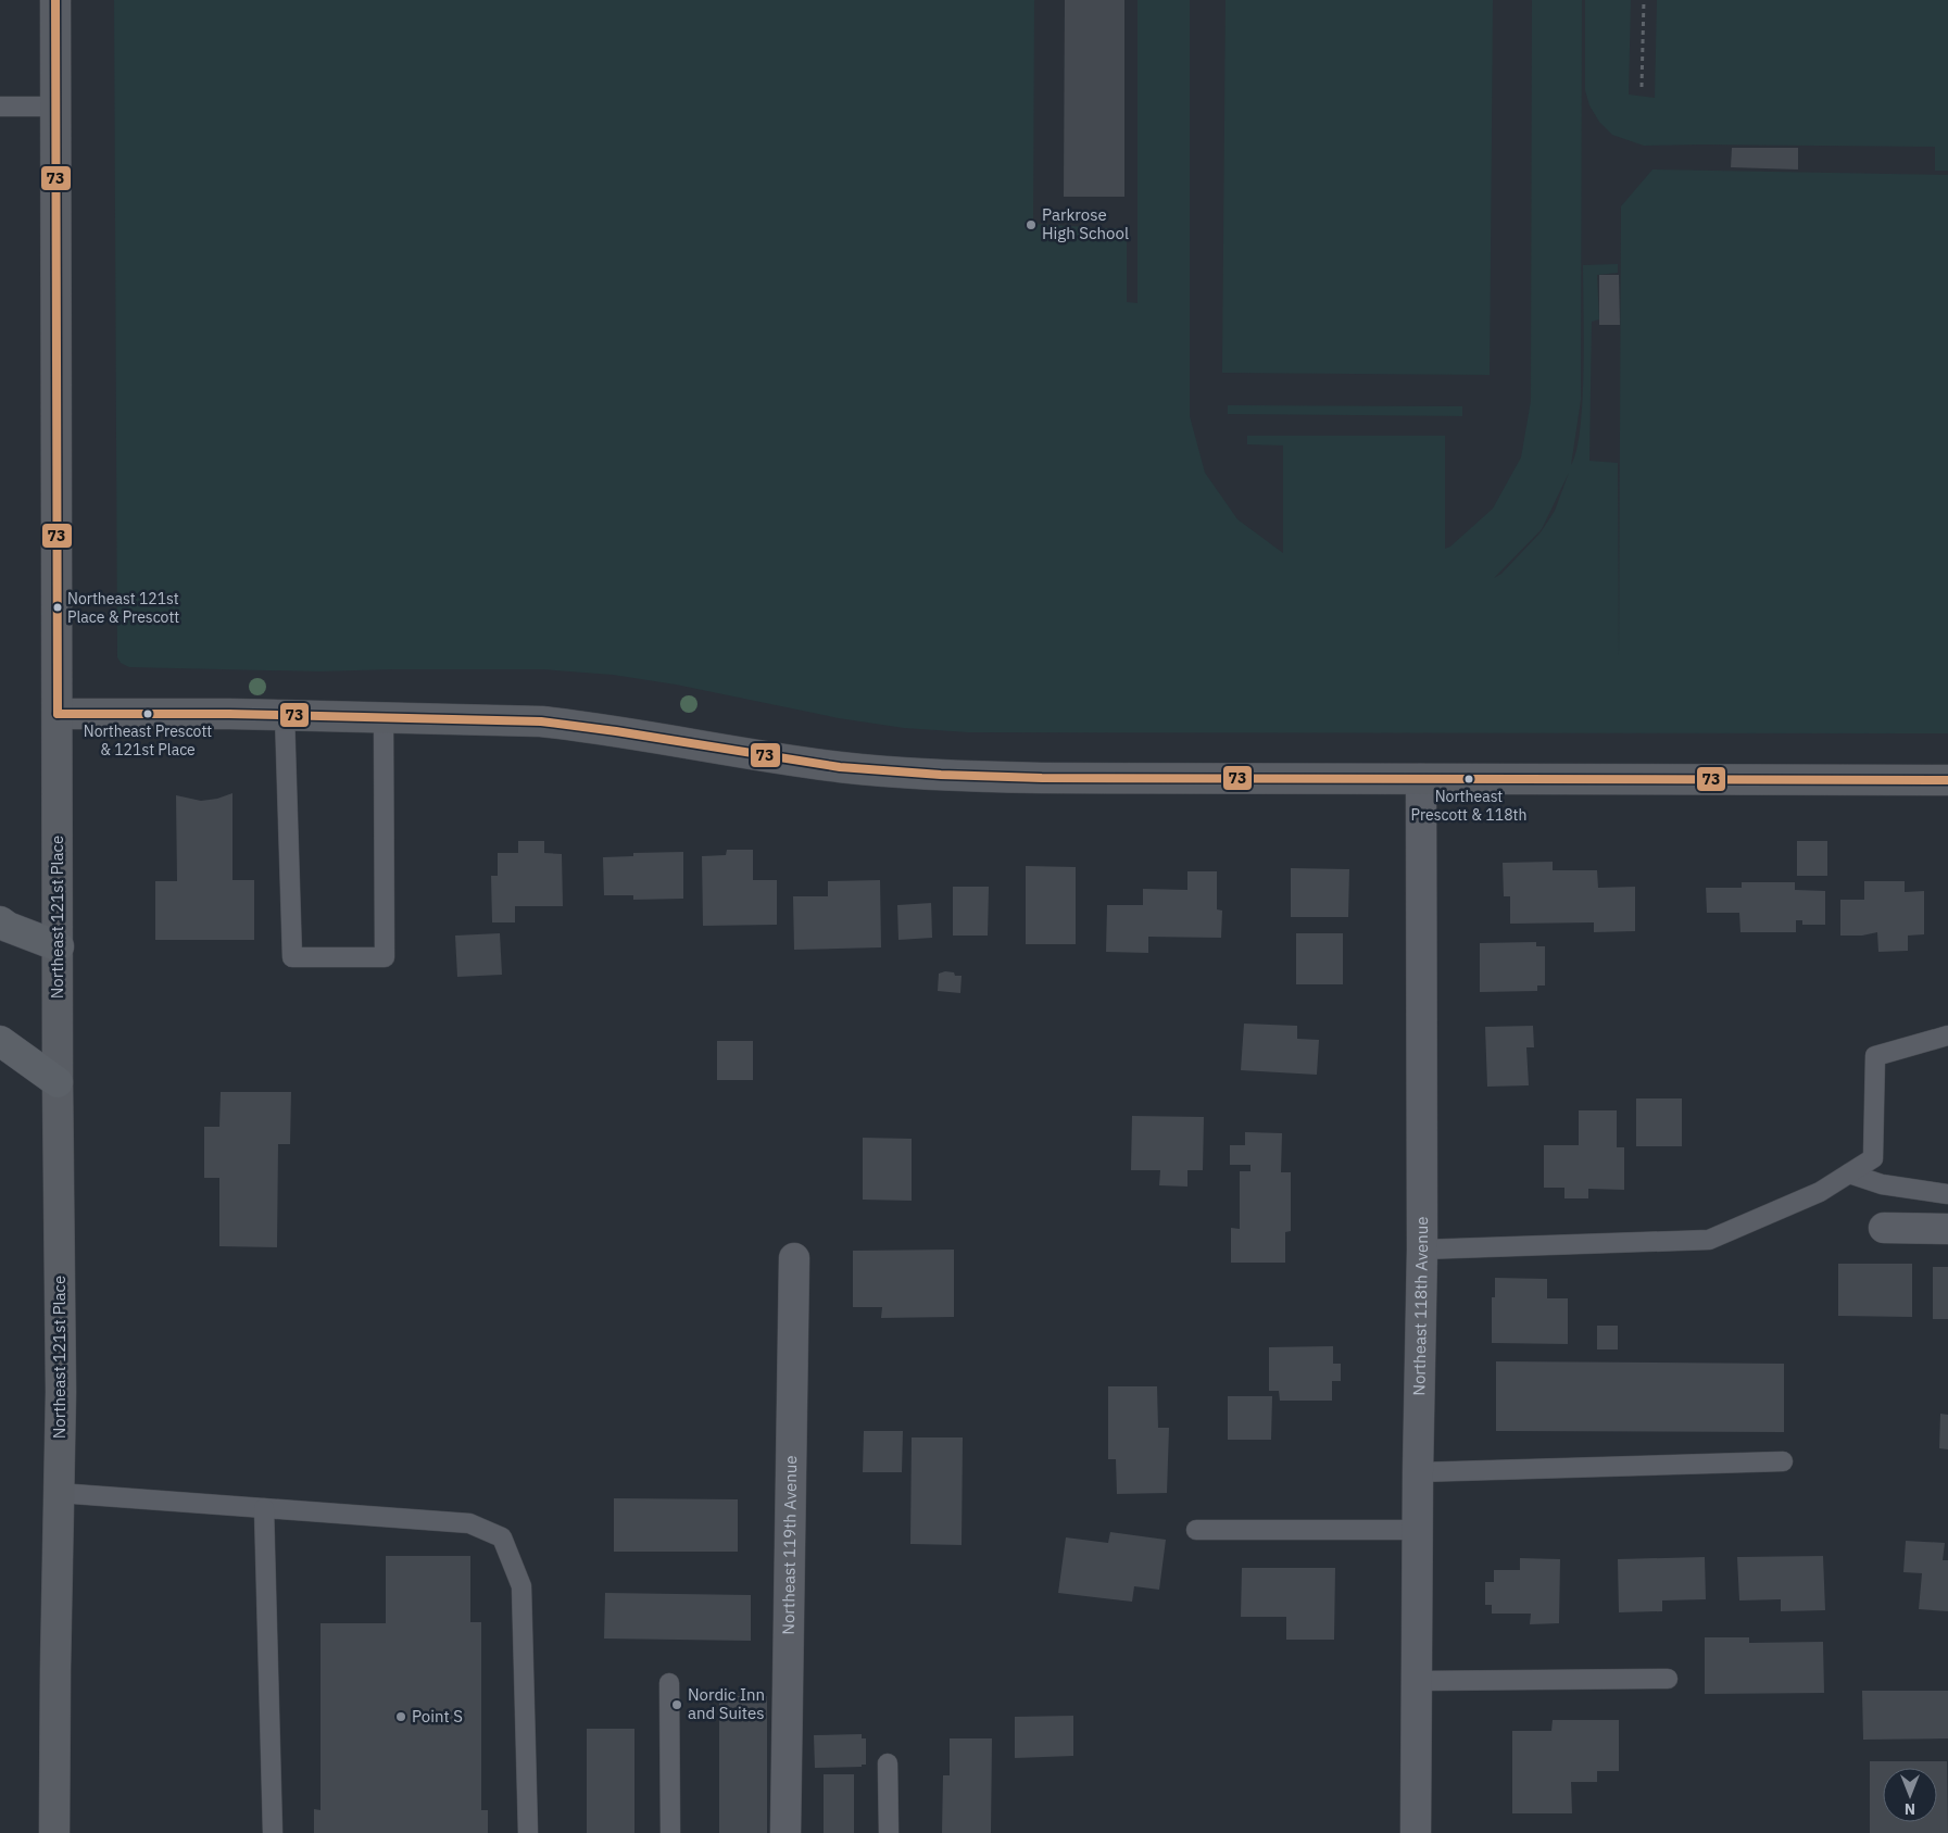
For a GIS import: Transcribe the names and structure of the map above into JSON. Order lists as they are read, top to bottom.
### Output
{
  "streets": {
    "street": ["Northeast 121st Place", "Northeast 118th Avenue", "Northeast 119th Avenue"]
  },
  "places": [
    "Parkrose High School",
    "Northeast 121st Place & Prescott",
    "Northeast Prescott & 121st Place",
    "Northeast Prescott & 118th",
    "Nordic Inn and Suites",
    "Point S"
  ],
  "lines": ["transit line 73"],
  "north": "bottom"
}
